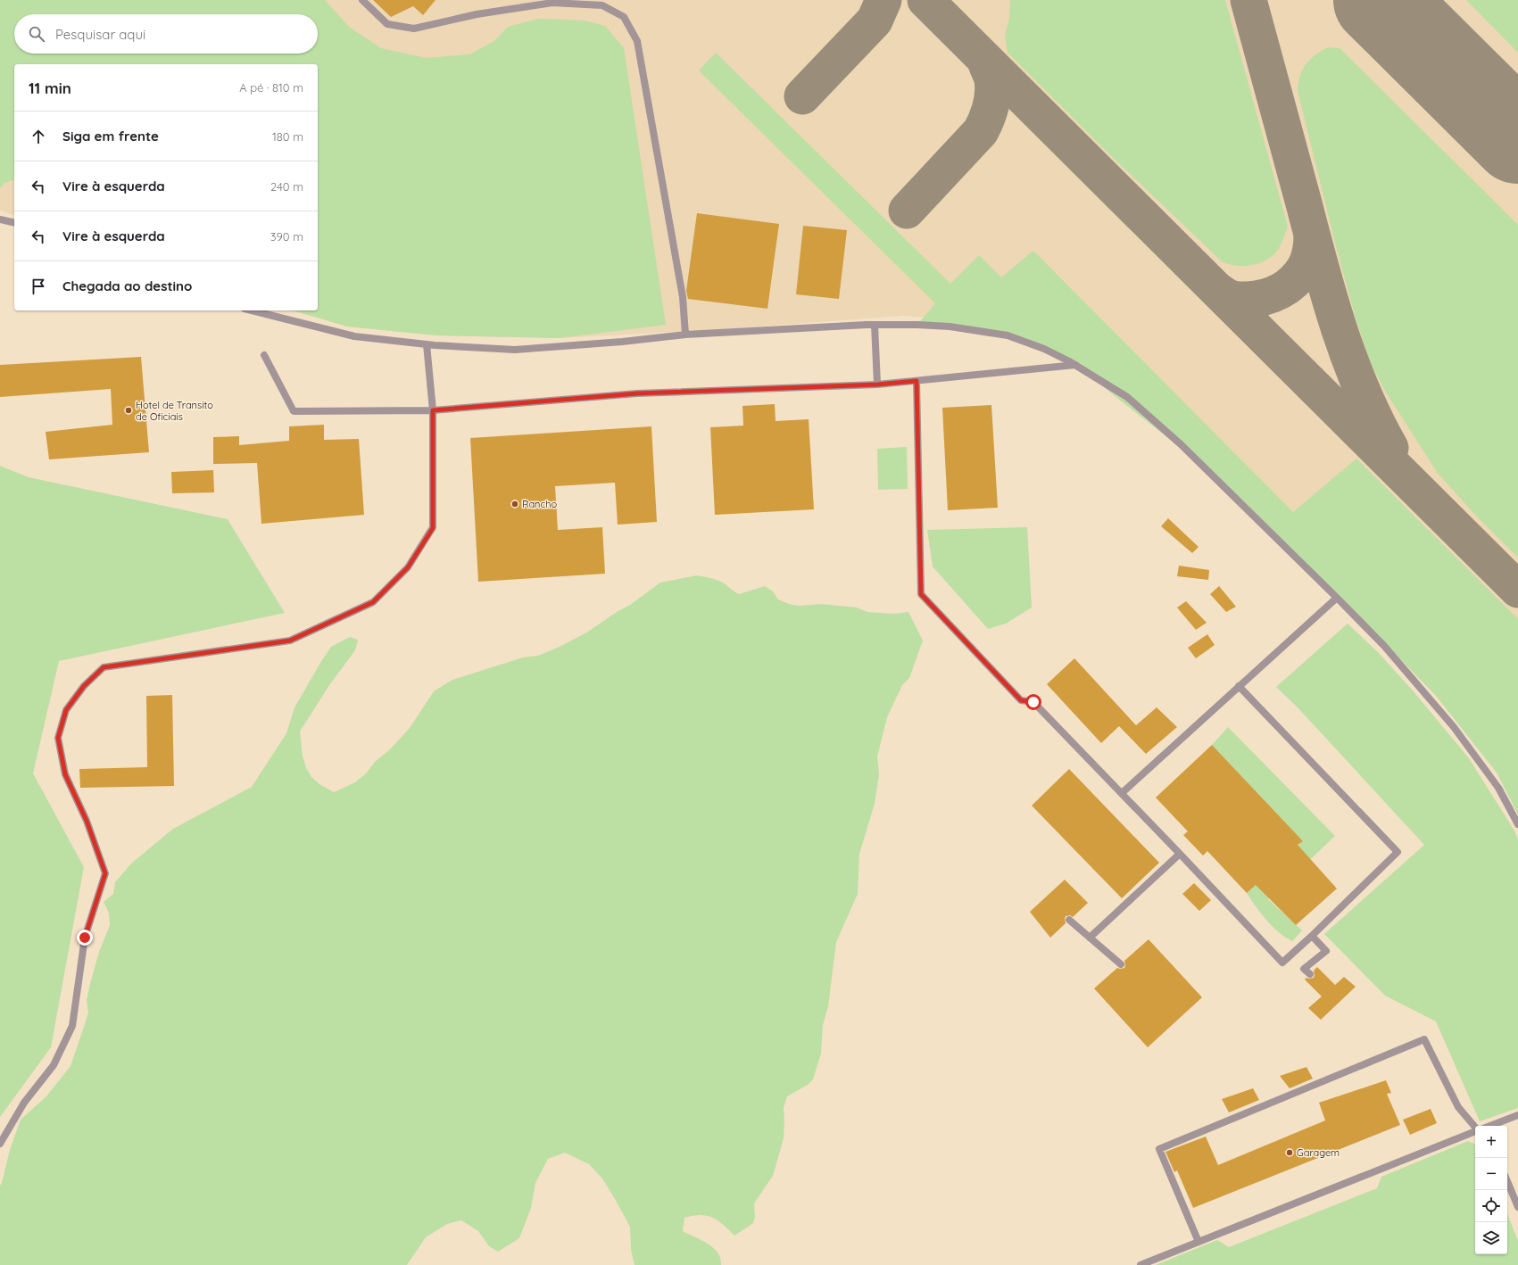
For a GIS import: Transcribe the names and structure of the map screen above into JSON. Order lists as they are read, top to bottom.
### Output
{
  "places": ["Hotel de Transito de Oficiais", "Rancho", "Garagem"],
  "page": {
    "search": "Pesquisar aqui",
    "heading": ["11 min", "A pé · 810 m"],
    "list": [
      ["Siga em frente", "180 m"],
      ["Vire à esquerda", "240 m"],
      ["Vire à esquerda", "390 m"],
      "Chegada ao destino"
    ],
    "map_buttons": ["+", "−"]
  }
}
